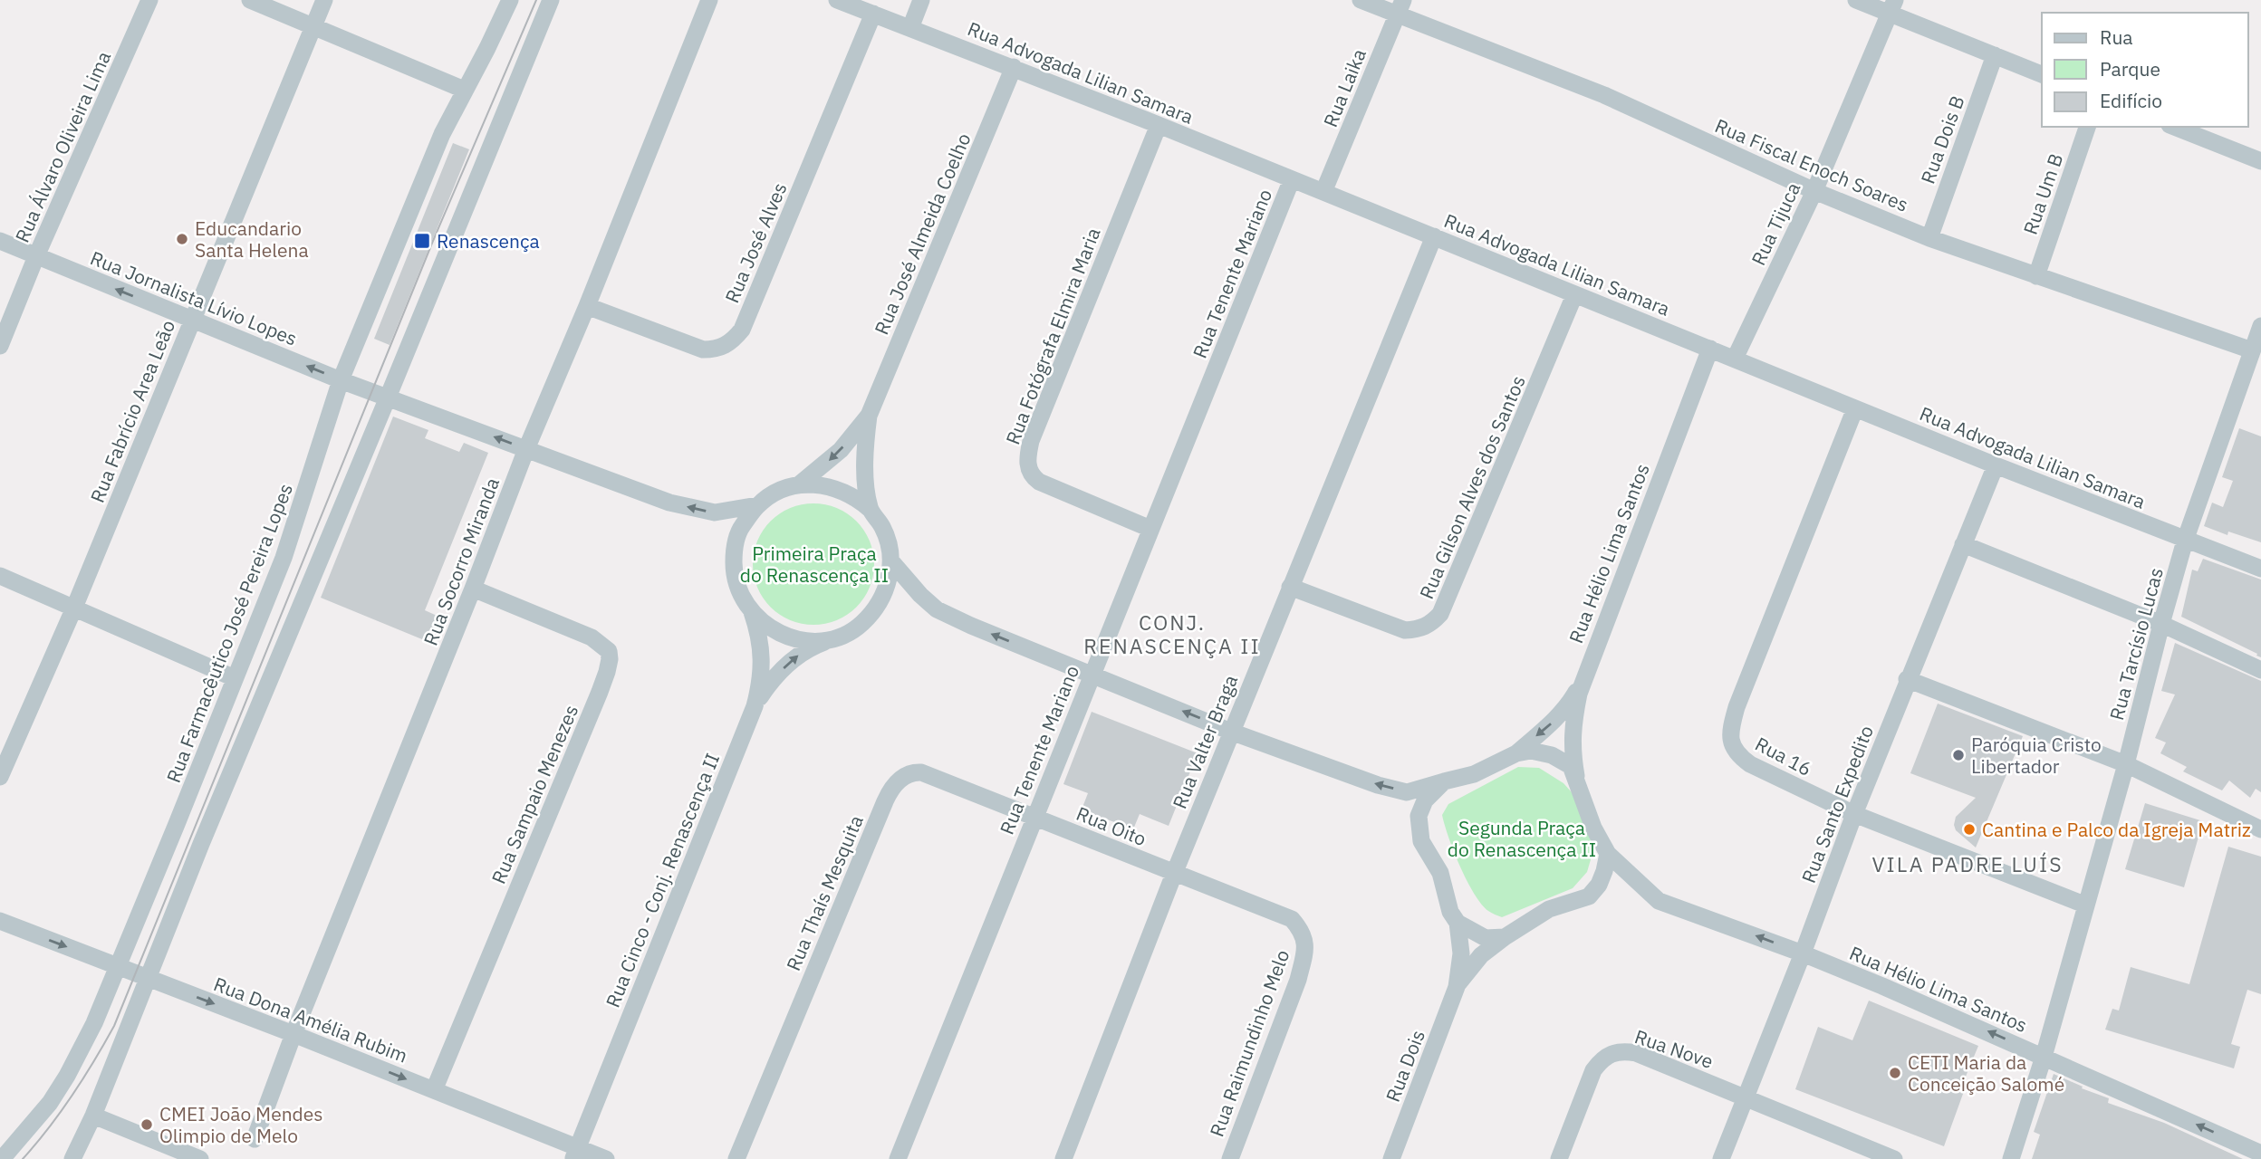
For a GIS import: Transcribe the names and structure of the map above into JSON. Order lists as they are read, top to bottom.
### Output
{
  "streets": {
    "street": [
      "Rua Advogada Lilian Samara",
      "Rua Laika",
      "Rua Dois B",
      "Rua Álvaro Oliveira Lima",
      "Rua Fiscal Enoch Soares",
      "Rua Um B",
      "Rua Tijuca",
      "Rua José Almeida Coelho",
      "Rua José Alves",
      "Rua Tenente Mariano",
      "Rua Jornalista Lívio Lopes",
      "Rua Fotógrafa Elmira Maria",
      "Rua Fabrício Area Leão",
      "Rua Gilson Alves dos Santos",
      "Rua Hélio Lima Santos",
      "Rua Socorro Miranda",
      "Rua Farmacêutico José Pereira Lopes",
      "Rua Tarcísio Lucas",
      "Rua Valter Braga",
      "Rua 16",
      "Rua Sampaio Menezes",
      "Rua Santo Expedito",
      "Rua Oito",
      "Rua Cinco - Conj. Renascença II",
      "Rua Thaís Mesquita",
      "Rua Dona Amélia Rubim",
      "Rua Raimundinho Melo",
      "Rua Nove",
      "Rua Dois"
    ]
  },
  "crossings": [
    ["Rua Advogada Lilian Samara", "Rua Laika"],
    ["Rua Advogada Lilian Samara", "Rua Tijuca"],
    ["Rua Advogada Lilian Samara", "Rua José Almeida Coelho"],
    ["Rua Advogada Lilian Samara", "Rua José Alves"],
    ["Rua Advogada Lilian Samara", "Rua Tenente Mariano"],
    ["Rua Advogada Lilian Samara", "Rua Fotógrafa Elmira Maria"],
    ["Rua Advogada Lilian Samara", "Rua Gilson Alves dos Santos"],
    ["Rua Advogada Lilian Samara", "Rua Hélio Lima Santos"],
    ["Rua Advogada Lilian Samara", "Rua Tarcísio Lucas"],
    ["Rua Advogada Lilian Samara", "Rua Valter Braga"],
    ["Rua Advogada Lilian Samara", "Rua 16"],
    ["Rua Advogada Lilian Samara", "Rua Santo Expedito"],
    ["Rua Laika", "Rua Fiscal Enoch Soares"],
    ["Rua Dois B", "Rua Fiscal Enoch Soares"],
    ["Rua Álvaro Oliveira Lima", "Rua Jornalista Lívio Lopes"],
    ["Rua Fiscal Enoch Soares", "Rua Um B"],
    ["Rua Fiscal Enoch Soares", "Rua Tijuca"],
    ["Rua Fiscal Enoch Soares", "Rua Tarcísio Lucas"],
    ["Rua José Alves", "Rua Socorro Miranda"],
    ["Rua Tenente Mariano", "Rua Fotógrafa Elmira Maria"],
    ["Rua Tenente Mariano", "Rua Oito"],
    ["Rua Tenente Mariano", "Rua Thaís Mesquita"],
    ["Rua Jornalista Lívio Lopes", "Rua Fabrício Area Leão"],
    ["Rua Jornalista Lívio Lopes", "Rua Farmacêutico José Pereira Lopes"],
    ["Rua Gilson Alves dos Santos", "Rua Valter Braga"],
    ["Rua Hélio Lima Santos", "Rua Tarcísio Lucas"],
    ["Rua Hélio Lima Santos", "Rua Santo Expedito"],
    ["Rua Socorro Miranda", "Rua Sampaio Menezes"],
    ["Rua Socorro Miranda", "Rua Dona Amélia Rubim"],
    ["Rua Farmacêutico José Pereira Lopes", "Rua Dona Amélia Rubim"],
    ["Rua Tarcísio Lucas", "Rua 16"],
    ["Rua Valter Braga", "Rua Oito"],
    ["Rua Valter Braga", "Rua Raimundinho Melo"],
    ["Rua 16", "Rua Santo Expedito"],
    ["Rua Sampaio Menezes", "Rua Dona Amélia Rubim"],
    ["Rua Santo Expedito", "Rua Nove"],
    ["Rua Oito", "Rua Thaís Mesquita"],
    ["Rua Oito", "Rua Raimundinho Melo"],
    ["Rua Cinco - Conj. Renascença II", "Rua Dona Amélia Rubim"]
  ],
  "one_way": ["Rua Jornalista Lívio Lopes", "Rua Hélio Lima Santos", "Rua Dona Amélia Rubim"],
  "districts": ["CONJ. RENASCENÇA II", "VILA PADRE LUÍS"],
  "parks": ["Primeira Praça do Renascença II", "Segunda Praça do Renascença II"],
  "places": {
    "other": [
      "Educandario Santa Helena",
      "Paróquia Cristo Libertador",
      "Cantina e Palco da Igreja Matriz",
      "CETI Maria da Conceição Salomé",
      "CMEI João Mendes Olimpio de Melo"
    ],
    "transit": ["Renascença"]
  },
  "legend": ["Rua", "Parque", "Edifício"]
}
